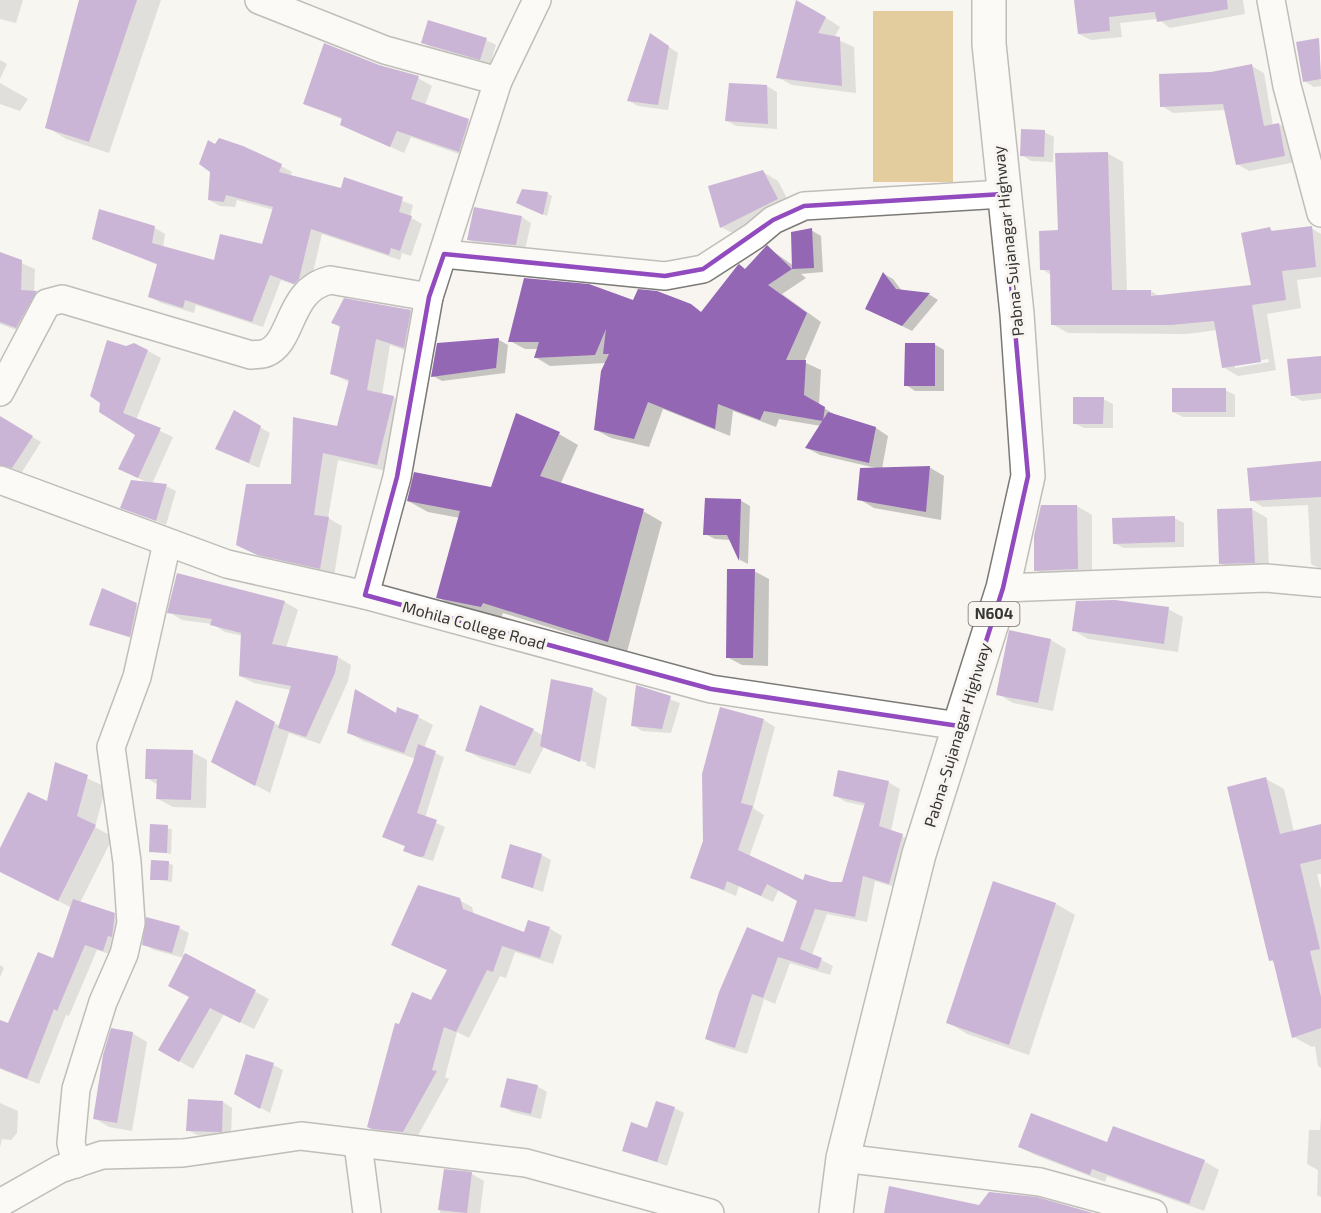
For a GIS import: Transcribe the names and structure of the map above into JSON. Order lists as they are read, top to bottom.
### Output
{
  "streets": {
    "highway": ["Pabna-Sujanagar Highway", "N604"],
    "street": ["Mohila College Road"]
  },
  "crossings": [
    ["Pabna-Sujanagar Highway", "Mohila College Road"]
  ]
}
